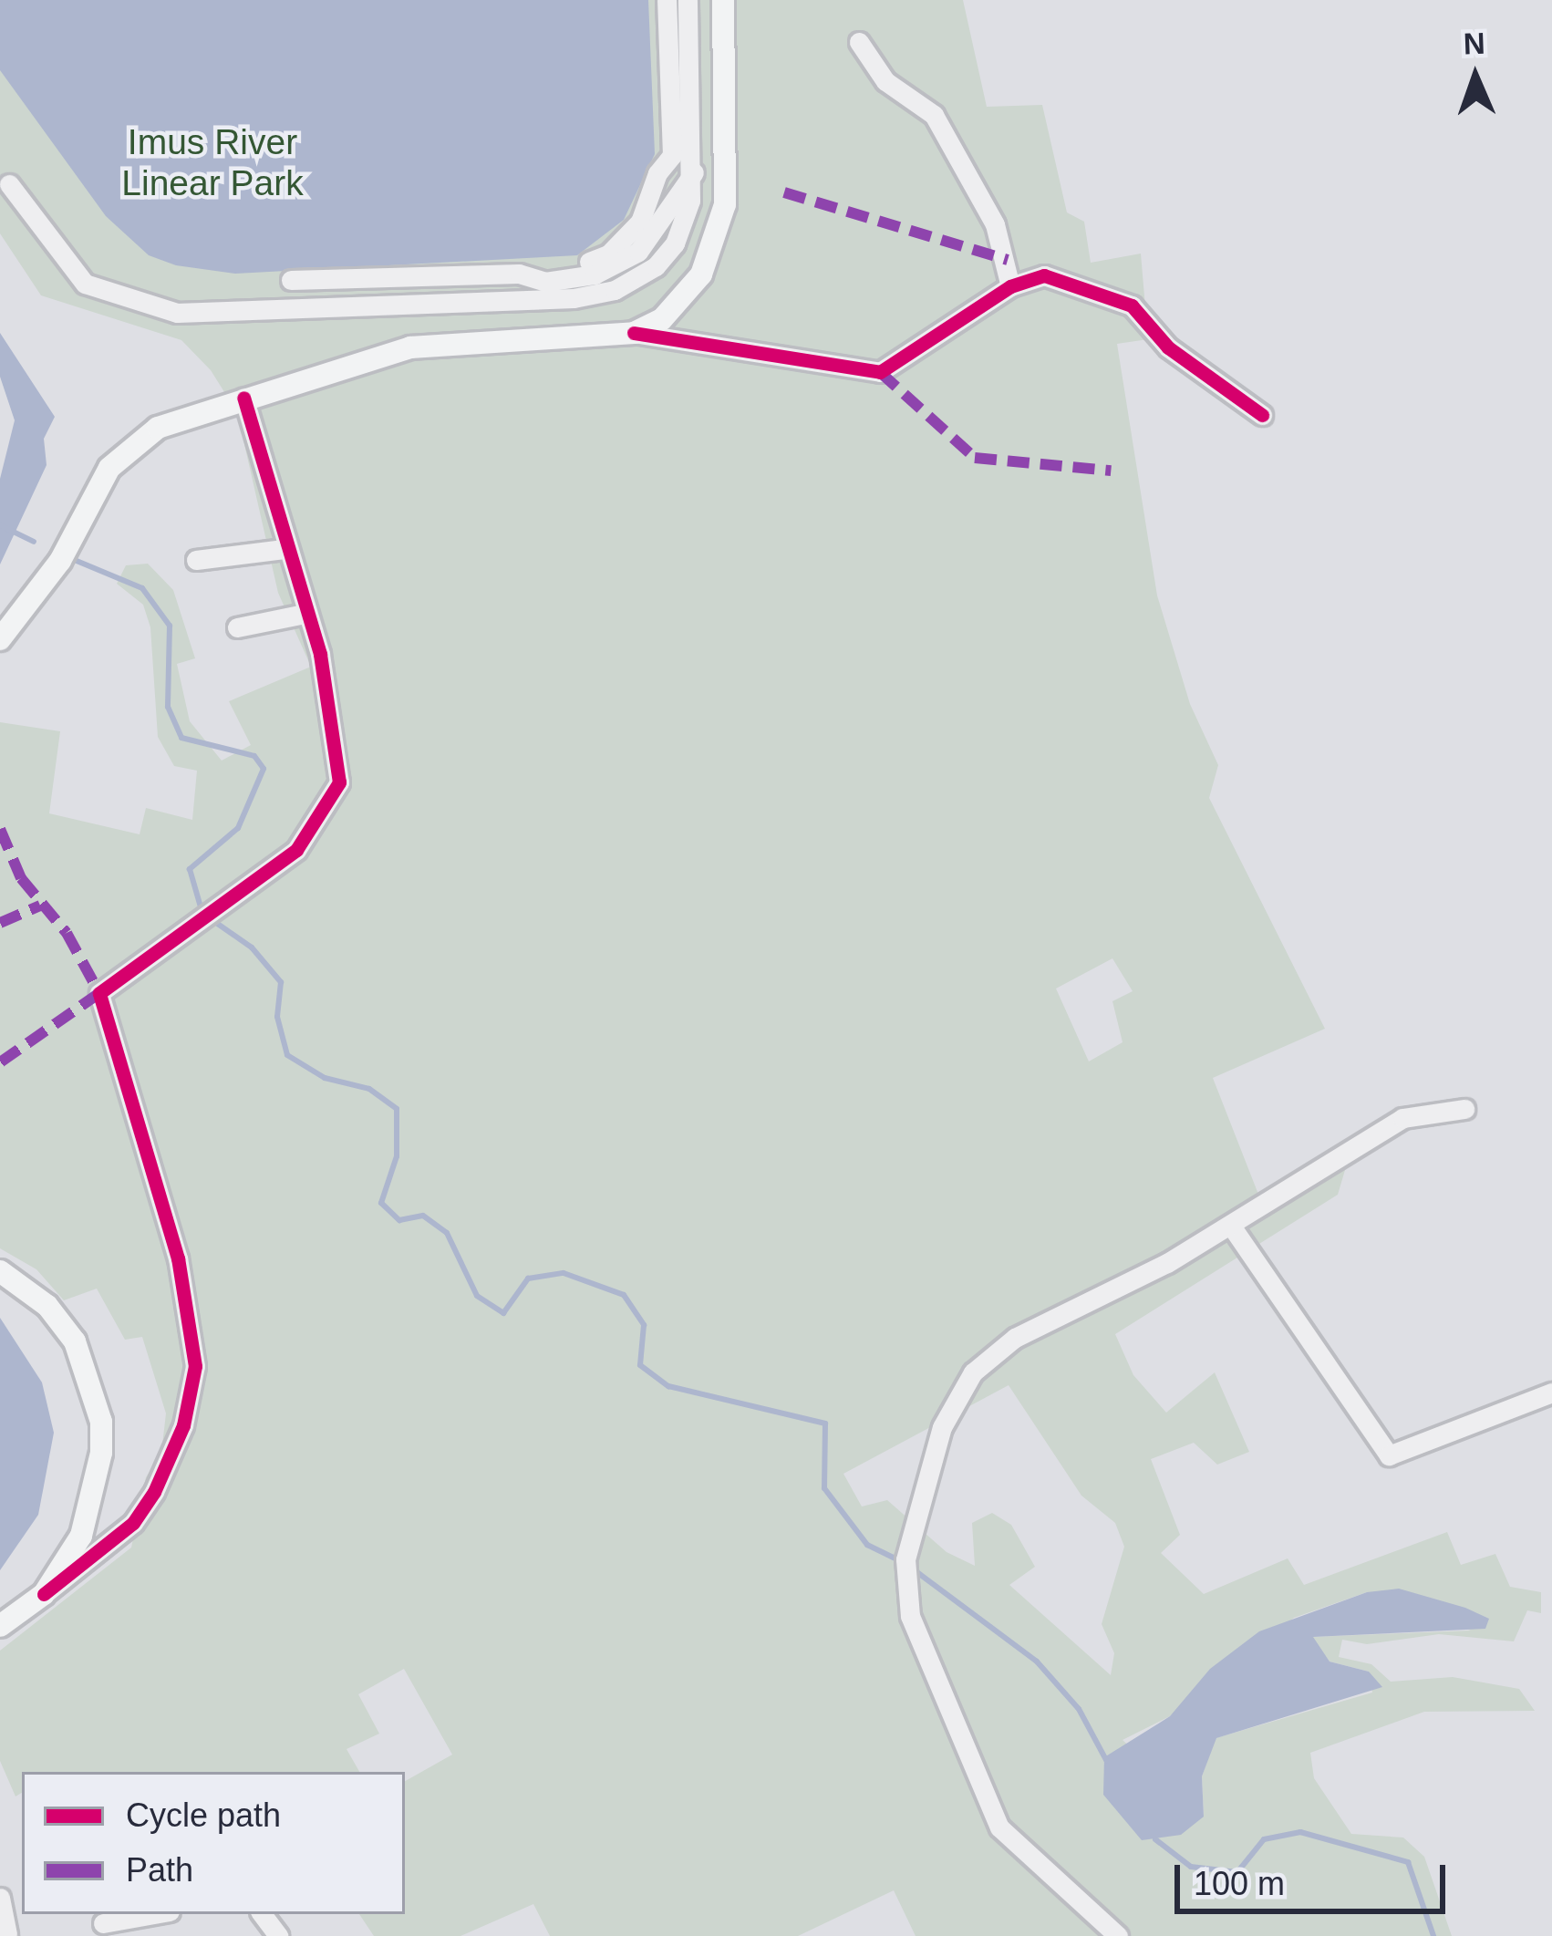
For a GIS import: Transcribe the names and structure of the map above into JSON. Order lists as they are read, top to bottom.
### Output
{
  "parks": ["Imus River Linear Park"],
  "legend": ["Cycle path", "Path"],
  "scale_bar": "100 m",
  "north": "top"
}
